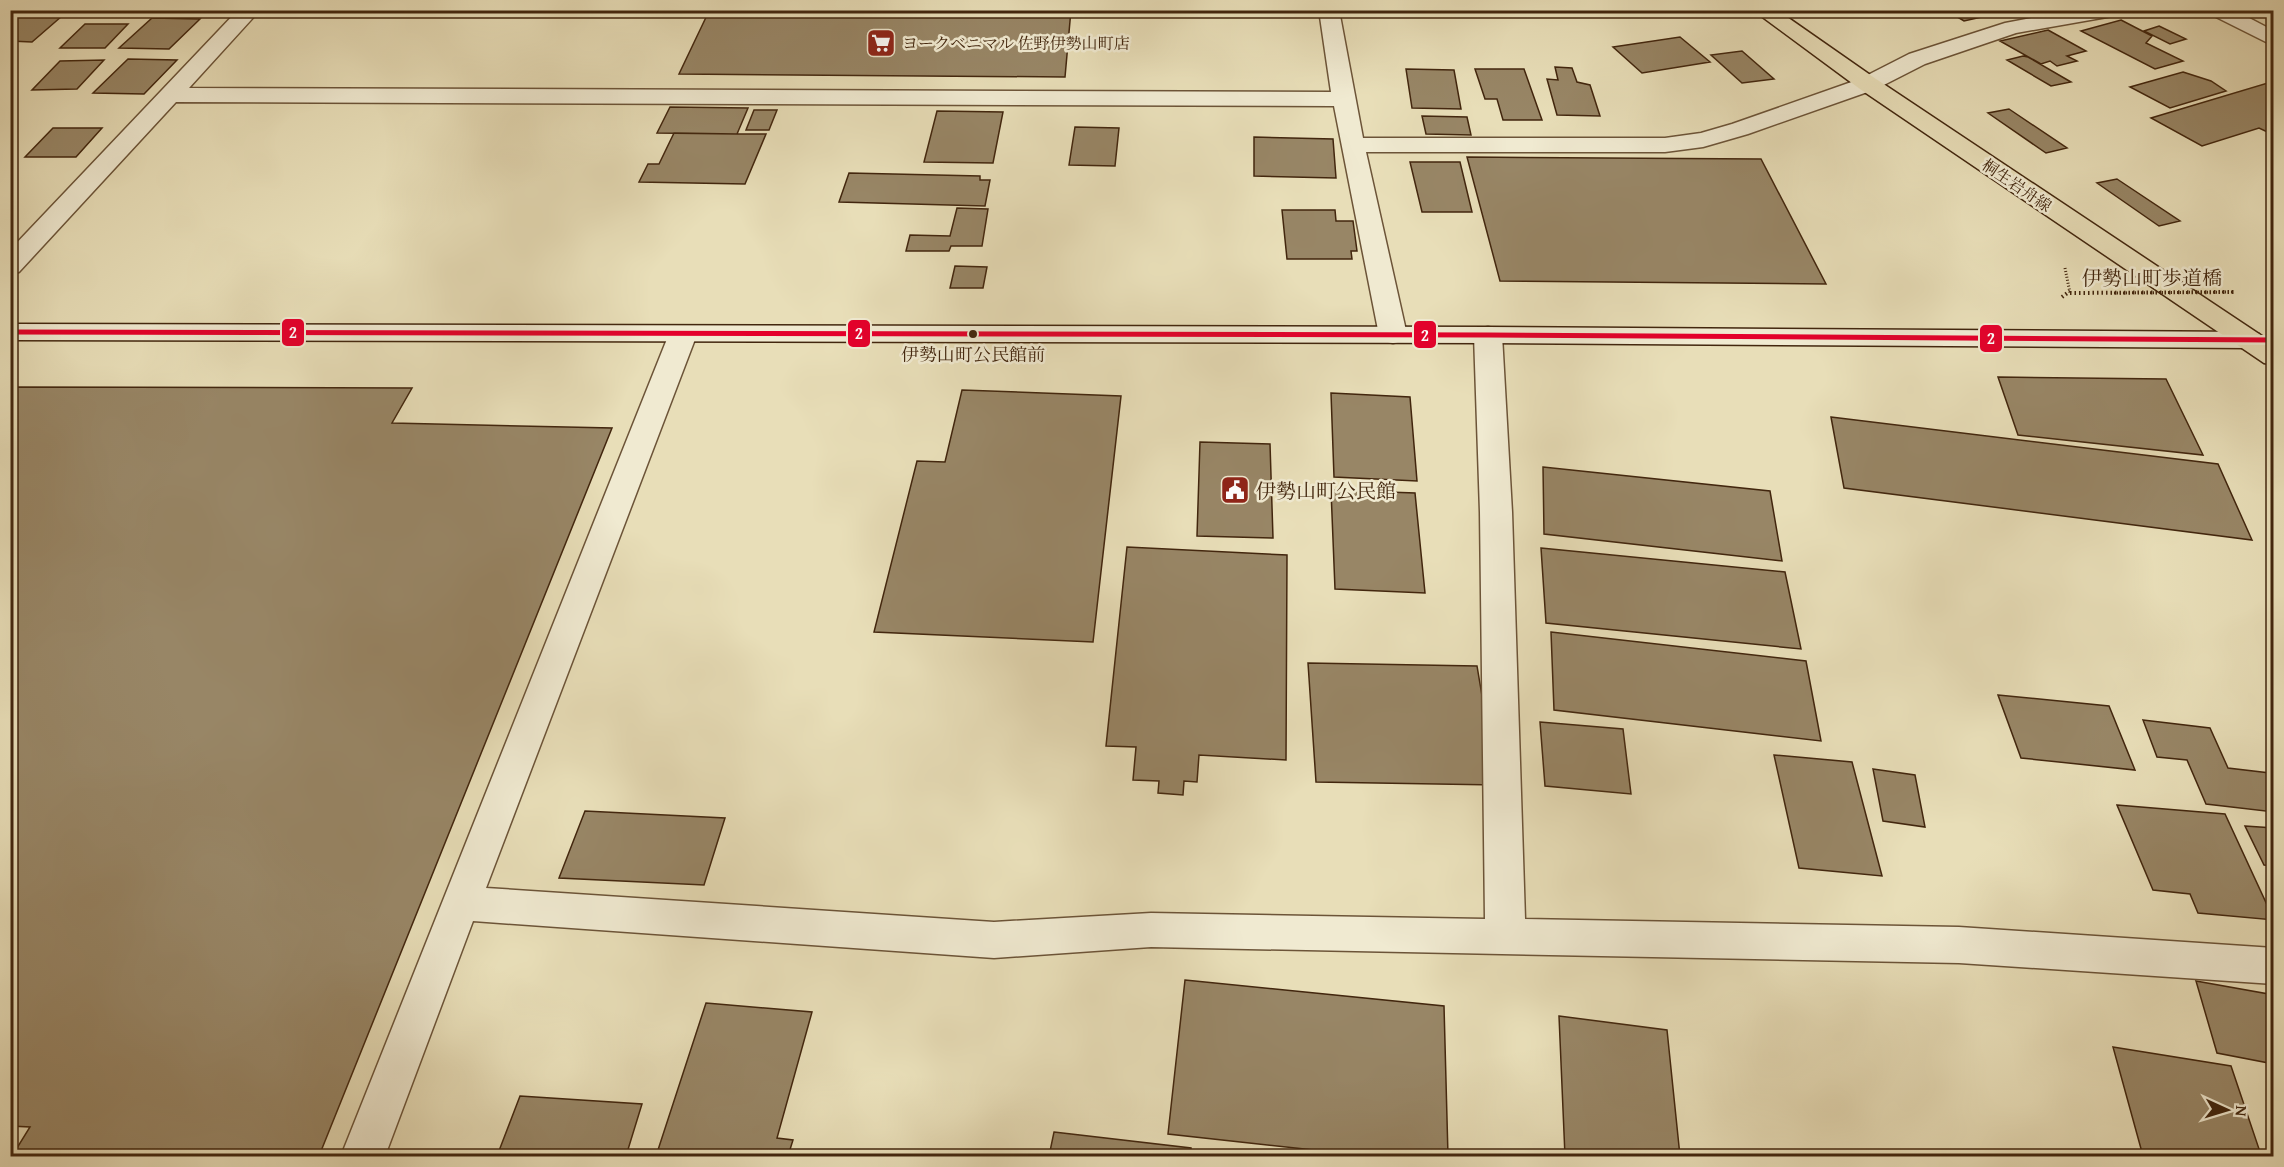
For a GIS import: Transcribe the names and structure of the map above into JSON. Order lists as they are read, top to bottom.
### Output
{
  "streets": {
    "main road": ["桐生岩舟線"],
    "path": ["伊勢山町歩道橋"]
  },
  "places": {
    "supermarket": ["ヨークベニマル 佐野伊勢山町店"],
    "other": ["伊勢山町公民館前"],
    "public building": ["伊勢山町公民館"]
  },
  "lines": ["transit line 2"],
  "north": "right"
}
